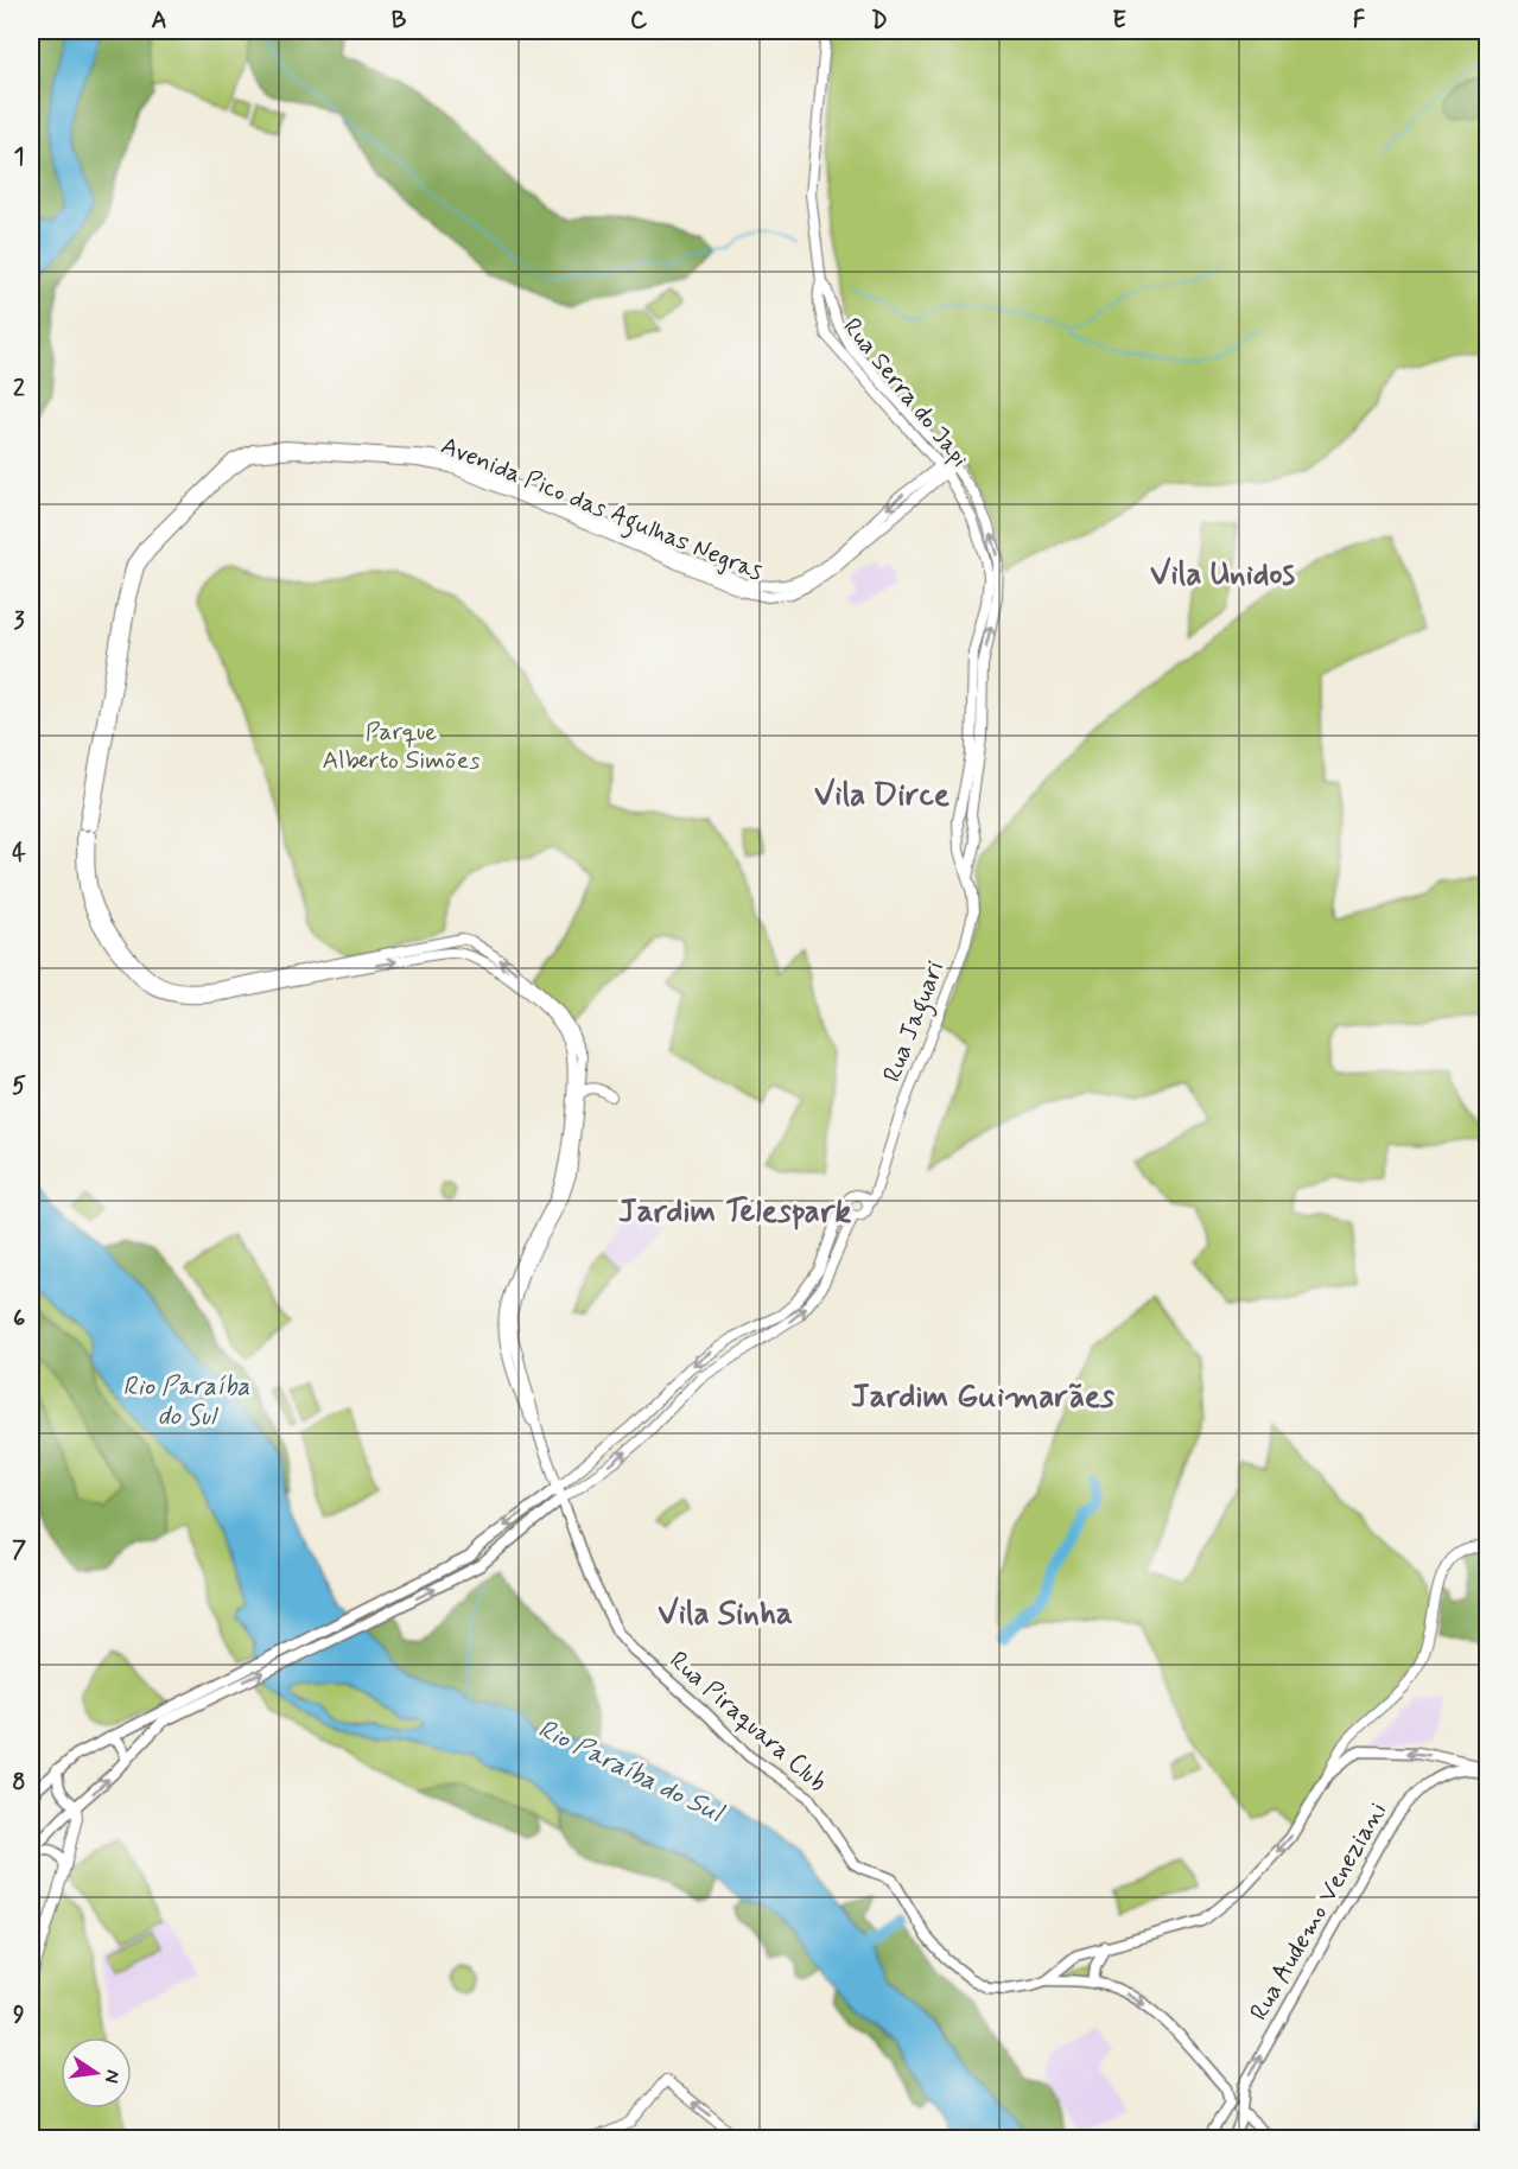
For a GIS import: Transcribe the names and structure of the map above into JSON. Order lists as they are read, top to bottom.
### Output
{
  "streets": {
    "main road": ["Rua Piraquara Club", "Rua Audemo Veneziani"],
    "street": ["Rua Serra do Japi", "Avenida Pico das Agulhas Negras", "Rua Jaguari"]
  },
  "crossings": [
    ["Rua Serra do Japi", "Avenida Pico das Agulhas Negras"],
    ["Rua Serra do Japi", "Rua Jaguari"]
  ],
  "one_way": ["Rua Audemo Veneziani"],
  "districts": [
    "Vila Unidos",
    "Vila Dirce",
    "Jardim Telespark",
    "Jardim Guimarães",
    "Vila Sinha"
  ],
  "water": ["Rio Paraíba do Sul"],
  "parks": ["Parque Alberto Simões"],
  "north": "right",
  "grid": {
    "columns": [
      "A",
      "B",
      "C",
      "D",
      "E",
      "F"
    ],
    "rows": [
      "1",
      "2",
      "3",
      "4",
      "5",
      "6",
      "7",
      "8",
      "9"
    ]
  }
}
